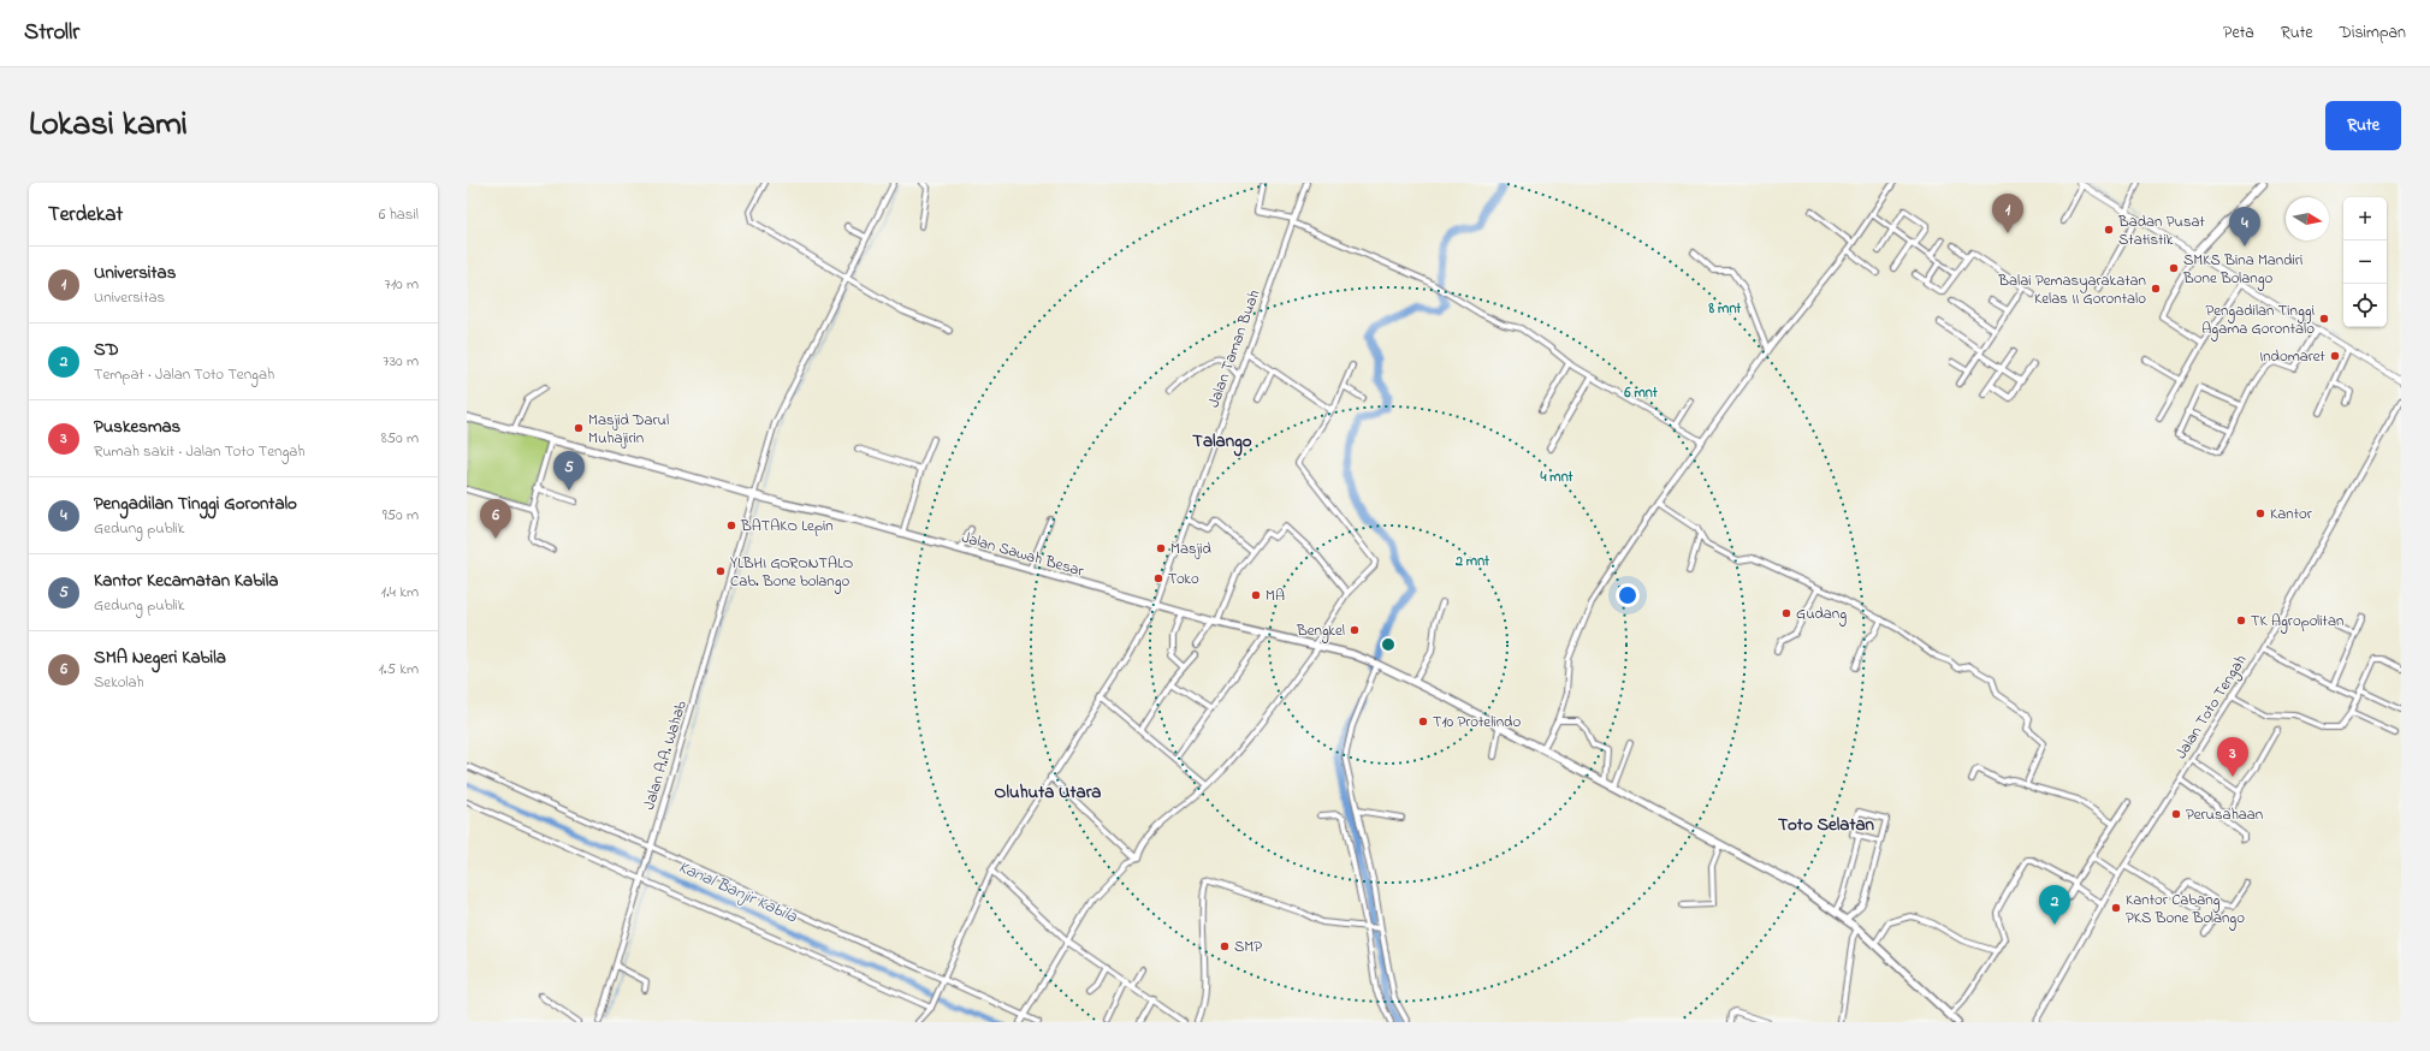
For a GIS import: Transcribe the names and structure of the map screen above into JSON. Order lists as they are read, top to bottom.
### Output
{
  "streets": {
    "main road": ["Jalan Sawah Besar"],
    "street": ["Jalan Taman Buah", "Jalan Toto Tengah", "Jalan A.A. Wahab"]
  },
  "crossings": [
    ["Jalan Taman Buah", "Jalan Sawah Besar"],
    ["Jalan Sawah Besar", "Jalan A.A. Wahab"]
  ],
  "districts": ["Talango", "Oluhuta Utara", "Toto Selatan"],
  "water": ["Kanal Banjir Kabila"],
  "places": [
    "Badan Pusat Statistik",
    "SMKS Bina Mandiri Bone Bolango",
    "Balai Pemasyarakatan Kelas II Gorontalo",
    "Pengadilan Tinggi Agama Gorontalo",
    "Indomaret",
    "Masjid Darul Muhajirin",
    "Kantor",
    "BATAKO Lepin",
    "Masjid",
    "YLBHI GORONTALO Cab. Bone bolango",
    "Toko",
    "MA",
    "Gudang",
    "TK Agropolitan",
    "Bengkel",
    "T10 Protelindo",
    "Perusahaan",
    "Kantor Cabang PKS Bone Bolango",
    "SMP"
  ],
  "north": "right",
  "page": {
    "header": "Strollr",
    "nav": ["Peta", "Rute", "Disimpan"],
    "title": "Lokasi kami",
    "buttons": "Rute",
    "heading": ["Terdekat", "6 hasil"],
    "pins": [
      "1",
      "4",
      "5",
      "6",
      "3",
      "2"
    ],
    "map_buttons": ["+", "−"],
    "list": [
      {
        "mark": "1",
        "name": "Universitas",
        "note": "Universitas",
        "value": "710 m"
      },
      {
        "mark": "2",
        "name": "SD",
        "note": "Tempat · Jalan Toto Tengah",
        "value": "730 m"
      },
      {
        "mark": "3",
        "name": "Puskesmas",
        "note": "Rumah sakit · Jalan Toto Tengah",
        "value": "850 m"
      },
      {
        "mark": "4",
        "name": "Pengadilan Tinggi Gorontalo",
        "note": "Gedung publik",
        "value": "950 m"
      },
      {
        "mark": "5",
        "name": "Kantor Kecamatan Kabila",
        "note": "Gedung publik",
        "value": "1.4 km"
      },
      {
        "mark": "6",
        "name": "SMA Negeri Kabila",
        "note": "Sekolah",
        "value": "1.5 km"
      }
    ]
  },
  "rings": [
    "8 mnt",
    "6 mnt",
    "4 mnt",
    "2 mnt"
  ]
}
